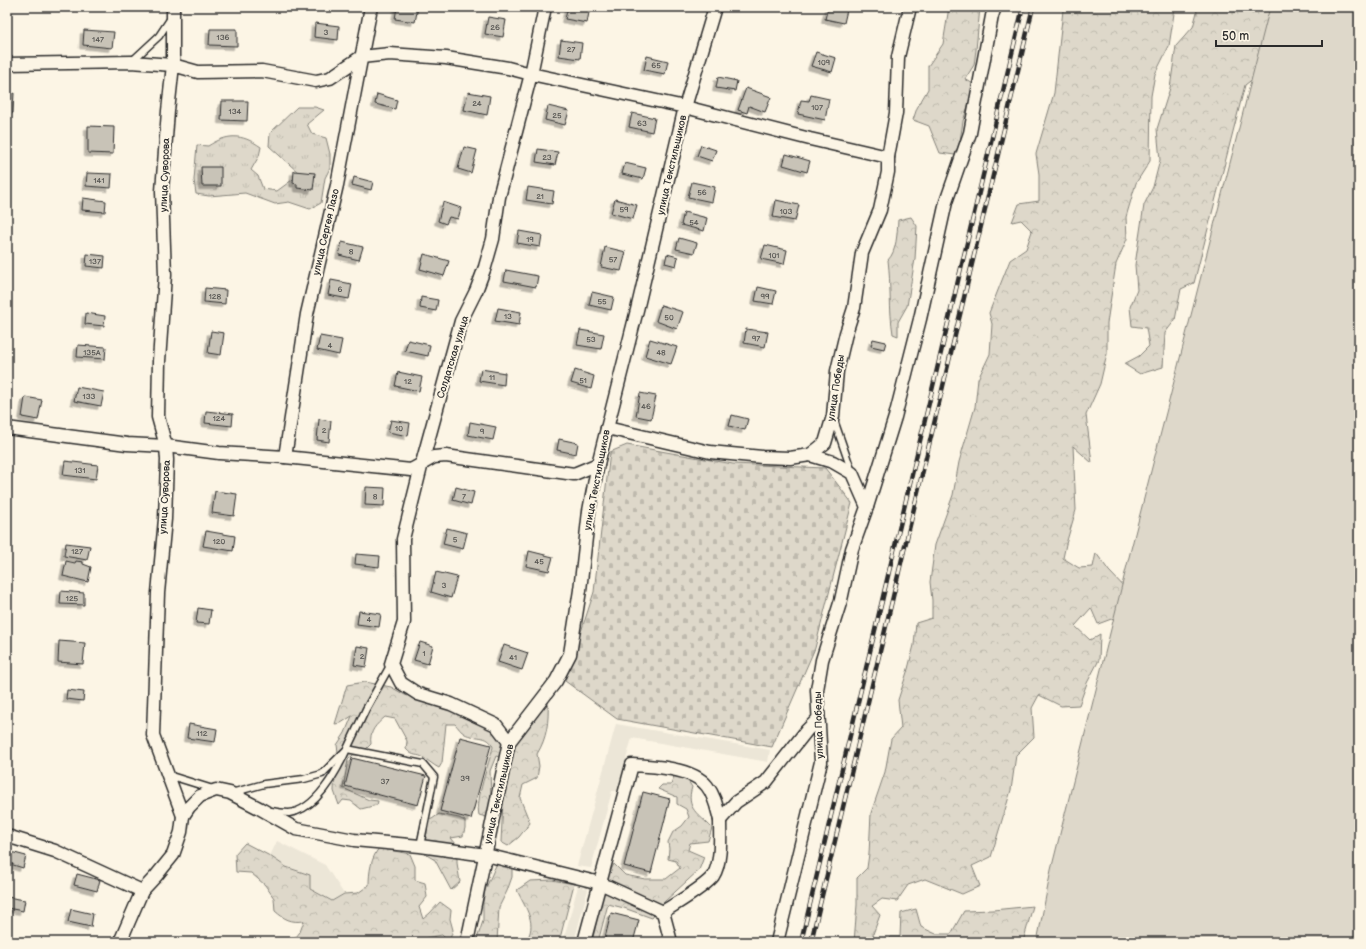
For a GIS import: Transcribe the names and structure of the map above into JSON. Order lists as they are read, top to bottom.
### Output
{
  "streets": {
    "street": [
      "улица Текстильщиков",
      "улица Суворова",
      "улица Сергея Лазо",
      "Солдатская улица",
      "улица Победы"
    ]
  },
  "house_numbers": [
    "26",
    "3",
    "136",
    "147",
    "27",
    "109",
    "65",
    "24",
    "107",
    "134",
    "25",
    "63",
    "23",
    "141",
    "56",
    "21",
    "59",
    "103",
    "54",
    "19",
    "8",
    "101",
    "57",
    "137",
    "6",
    "128",
    "99",
    "55",
    "13",
    "50",
    "97",
    "53",
    "4",
    "135А",
    "48",
    "11",
    "51",
    "12",
    "133",
    "46",
    "124",
    "10",
    "2",
    "9",
    "131",
    "8",
    "7",
    "5",
    "120",
    "127",
    "45",
    "3",
    "125",
    "4",
    "1",
    "2",
    "41",
    "112",
    "39",
    "37"
  ],
  "scale_bar": "50 m"
}
